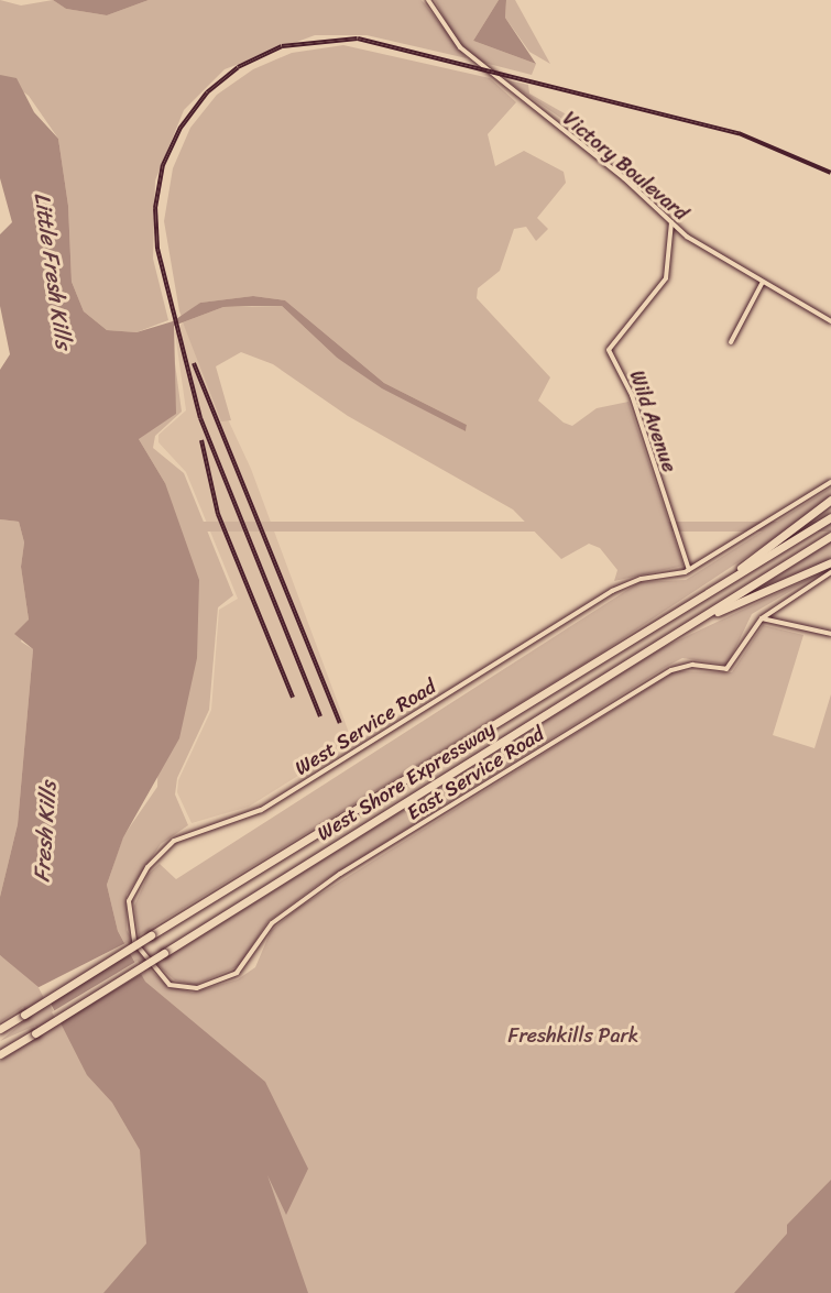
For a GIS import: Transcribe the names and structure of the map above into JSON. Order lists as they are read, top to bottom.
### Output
{
  "streets": {
    "highway": ["West Shore Expressway"],
    "street": [
      "Victory Boulevard",
      "Wild Avenue",
      "West Service Road",
      "East Service Road"
    ]
  },
  "crossings": [
    ["Victory Boulevard", "Wild Avenue"],
    ["Wild Avenue", "West Service Road"],
    ["West Service Road", "East Service Road"]
  ],
  "water": ["Little Fresh Kills", "Fresh Kills"],
  "parks": ["Freshkills Park"]
}
